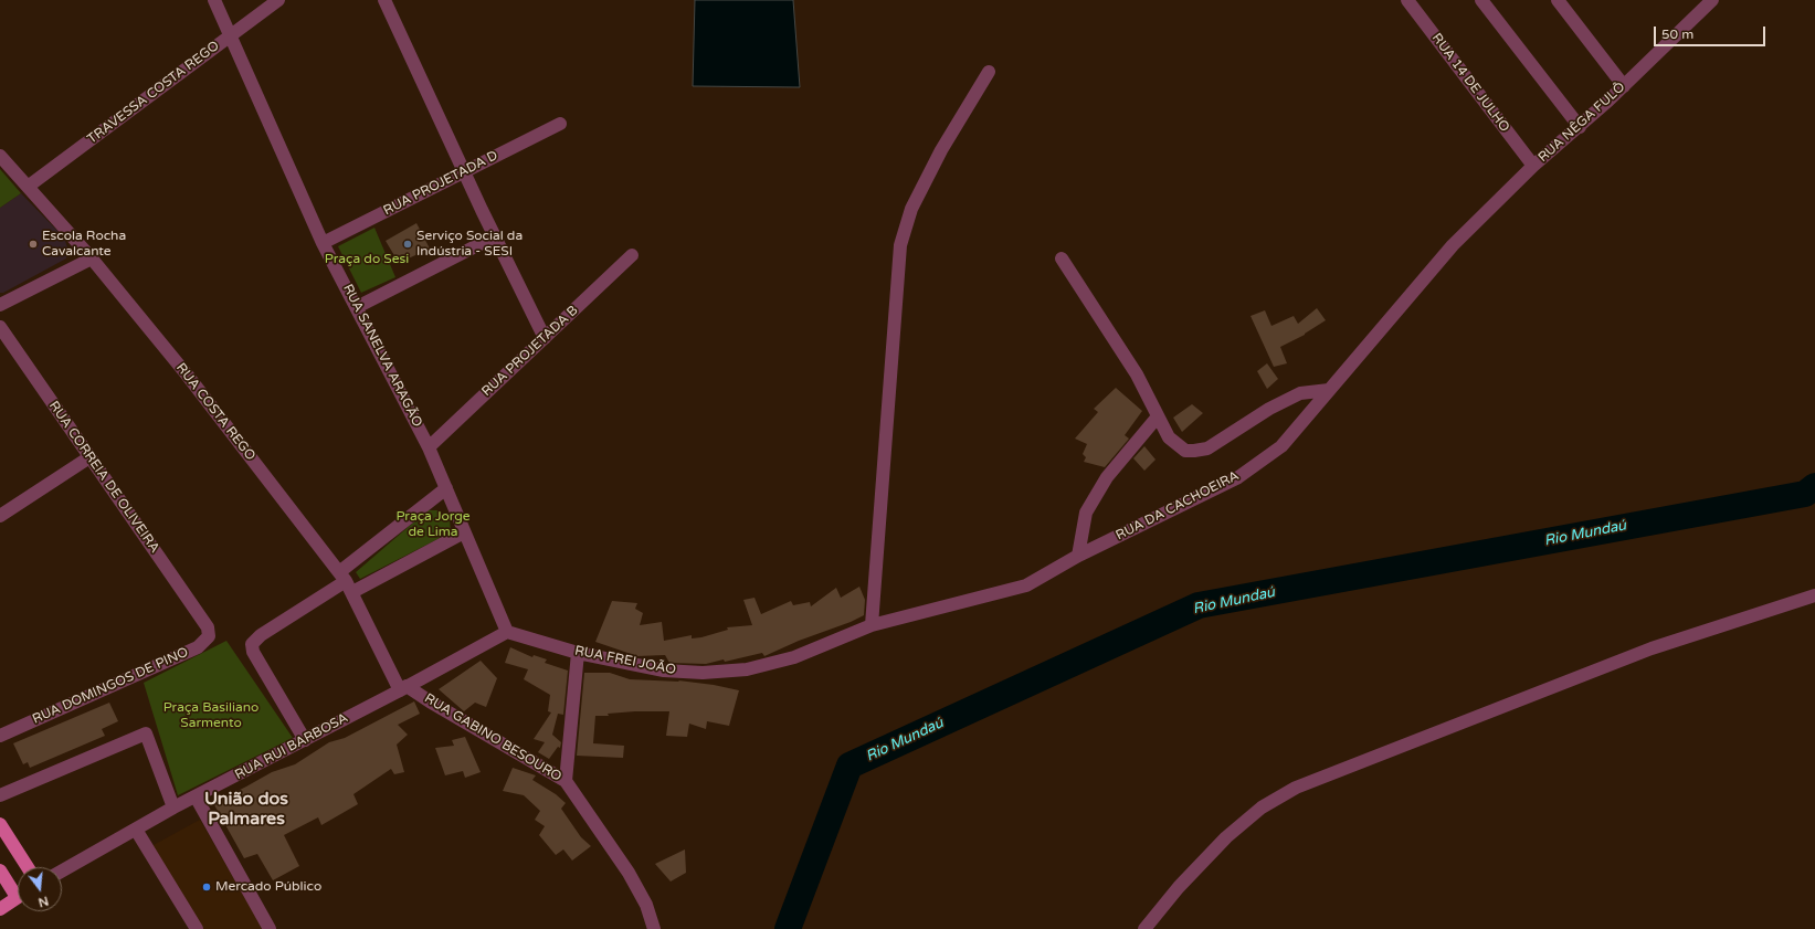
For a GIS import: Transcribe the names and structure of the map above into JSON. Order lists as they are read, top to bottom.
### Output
{
  "streets": {
    "street": [
      "RUA 14 DE JULHO",
      "TRAVESSA COSTA REGO",
      "RUA NÊGA FULÔ",
      "RUA PROJETADA D",
      "RUA PROJETADA B",
      "RUA SANELVA ARAGÃO",
      "RUA COSTA REGO",
      "RUA CORREIA DE OLIVEIRA",
      "RUA DA CACHOEIRA",
      "RUA FREI JOÃO",
      "RUA DOMINGOS DE PINO",
      "RUA GABINO BESOURO",
      "RUA RUI BARBOSA"
    ]
  },
  "crossings": [
    ["RUA 14 DE JULHO", "RUA NÊGA FULÔ"],
    ["TRAVESSA COSTA REGO", "RUA SANELVA ARAGÃO"],
    ["TRAVESSA COSTA REGO", "RUA COSTA REGO"],
    ["RUA NÊGA FULÔ", "RUA DA CACHOEIRA"],
    ["RUA PROJETADA D", "RUA SANELVA ARAGÃO"],
    ["RUA PROJETADA B", "RUA SANELVA ARAGÃO"],
    ["RUA SANELVA ARAGÃO", "RUA FREI JOÃO"],
    ["RUA SANELVA ARAGÃO", "RUA RUI BARBOSA"],
    ["RUA COSTA REGO", "RUA GABINO BESOURO"],
    ["RUA COSTA REGO", "RUA RUI BARBOSA"],
    ["RUA CORREIA DE OLIVEIRA", "RUA DOMINGOS DE PINO"],
    ["RUA DA CACHOEIRA", "RUA FREI JOÃO"],
    ["RUA FREI JOÃO", "RUA RUI BARBOSA"],
    ["RUA GABINO BESOURO", "RUA RUI BARBOSA"]
  ],
  "districts": ["União dos Palmares"],
  "water": ["Rio Mundaú"],
  "parks": ["Praça do Sesi", "Praça Jorge de Lima", "Praça Basiliano Sarmento"],
  "places": ["Escola Rocha Cavalcante", "Serviço Social da Indústria - SESI", "Mercado Público"],
  "scale_bar": "50 m",
  "north": "bottom"
}
